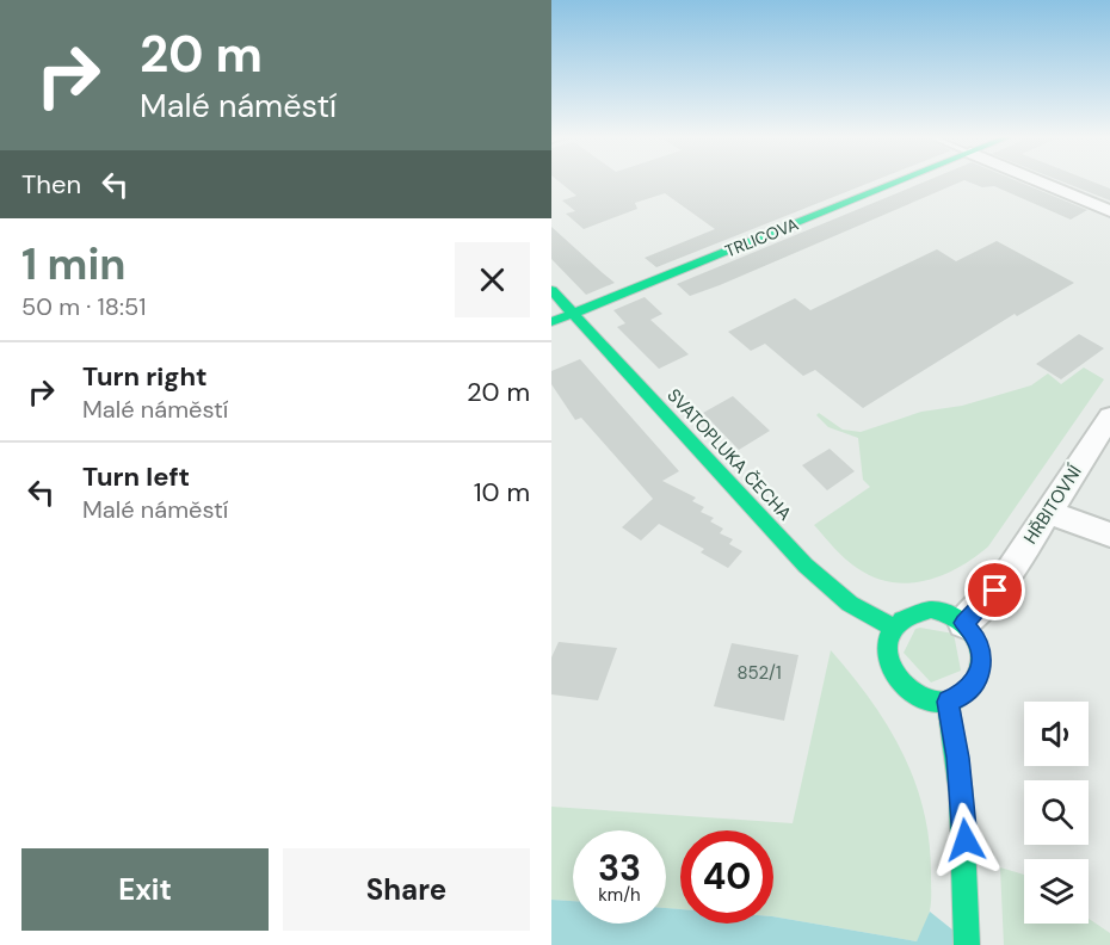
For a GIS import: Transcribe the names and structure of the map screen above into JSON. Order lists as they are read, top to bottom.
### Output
{
  "streets": {
    "street": ["TRLICOVA", "SVATOPLUKA ČECHA", "HŘBITOVNÍ"]
  },
  "crossings": [
    ["TRLICOVA", "SVATOPLUKA ČECHA"],
    ["SVATOPLUKA ČECHA", "HŘBITOVNÍ"]
  ],
  "house_numbers": ["852/1"],
  "page": {
    "turn": ["20 m", "Malé náměstí"],
    "then": "Then",
    "heading": ["1 min", "50 m · 18:51"],
    "list": [
      {
        "name": "Turn right",
        "note": "Malé náměstí",
        "value": "20 m"
      },
      {
        "name": "Turn left",
        "note": "Malé náměstí",
        "value": "10 m"
      }
    ],
    "speed": "33 km/h",
    "limit": "40",
    "buttons": ["Exit", "Share"]
  }
}
